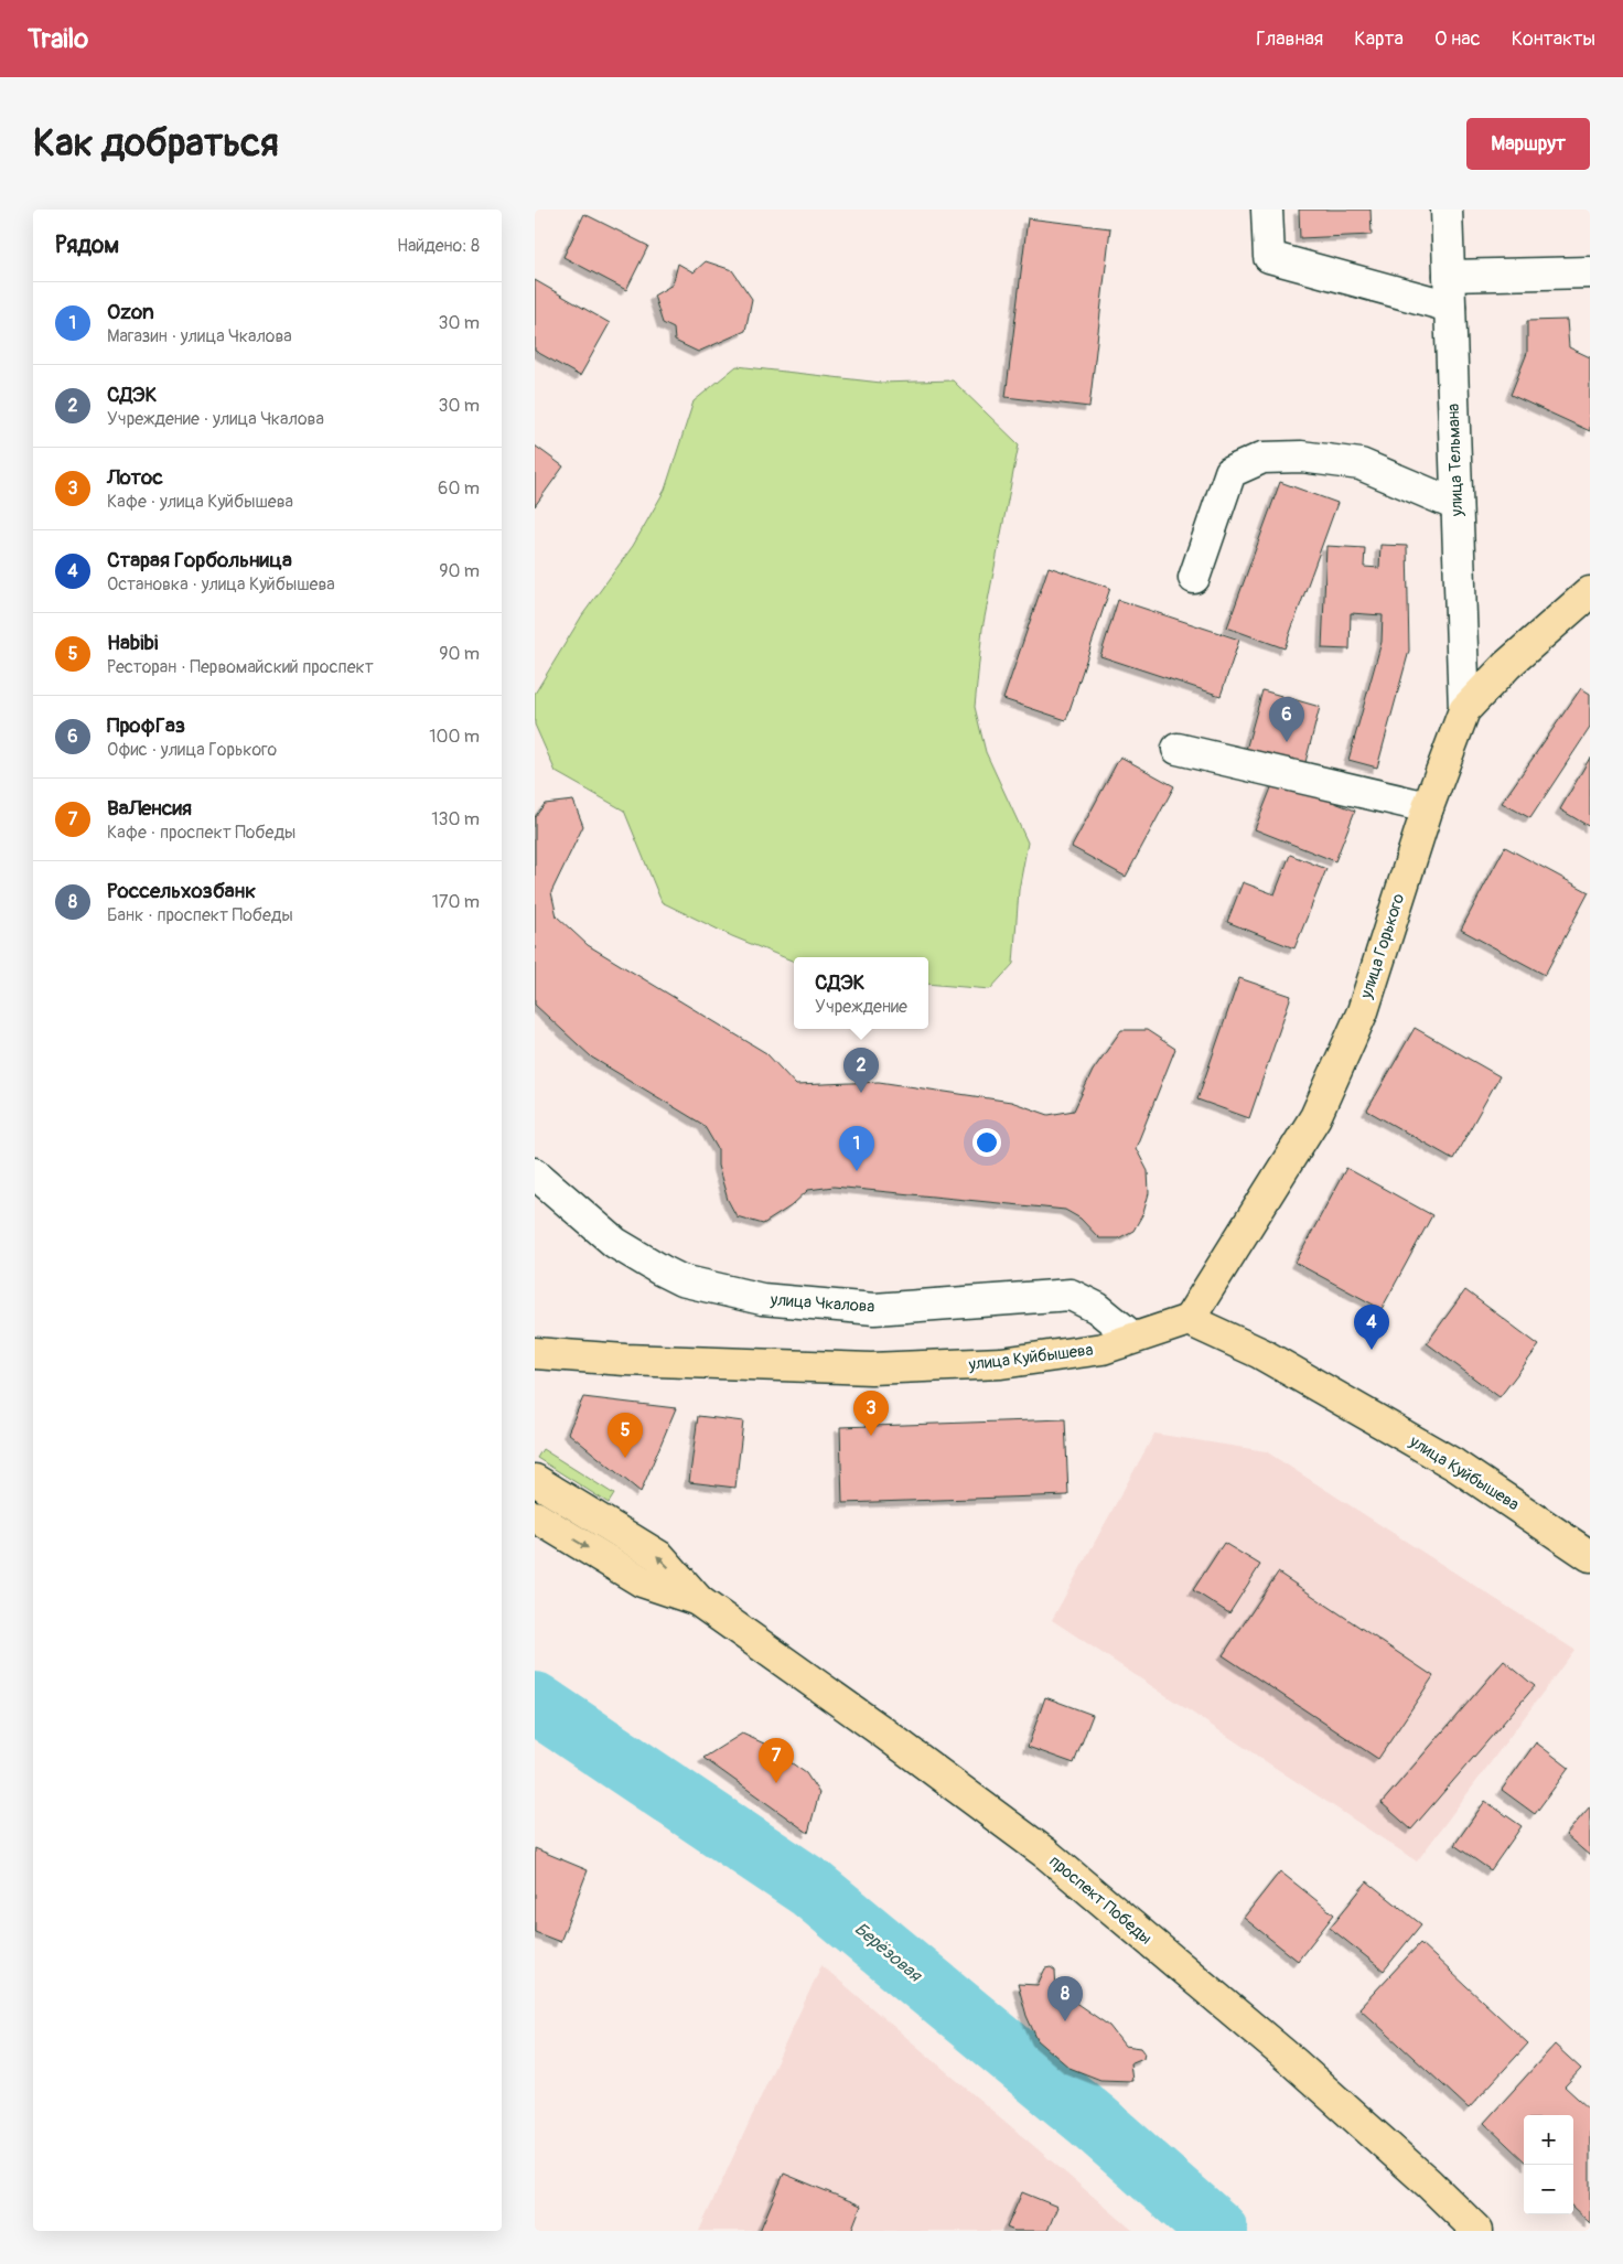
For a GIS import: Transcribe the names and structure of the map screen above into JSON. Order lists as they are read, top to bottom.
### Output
{
  "streets": {
    "main road": ["улица Горького", "улица Куйбышева", "проспект Победы"],
    "street": ["улица Тельмана", "улица Чкалова"]
  },
  "crossings": [
    ["улица Тельмана", "улица Горького"],
    ["улица Горького", "улица Куйбышева"],
    ["улица Чкалова", "улица Куйбышева"]
  ],
  "water": ["Берёзовая"],
  "page": {
    "header": "Trailo",
    "nav": [
      "Главная",
      "Карта",
      "О нас",
      "Контакты"
    ],
    "buttons": "Маршрут",
    "title": "Как добраться",
    "heading": ["Рядом", "Найдено: 8"],
    "list": [
      {
        "mark": "1",
        "name": "Ozon",
        "note": "Магазин · улица Чкалова",
        "value": "30 m"
      },
      {
        "mark": "2",
        "name": "СДЭК",
        "note": "Учреждение · улица Чкалова",
        "value": "30 m"
      },
      {
        "mark": "3",
        "name": "Лотос",
        "note": "Кафе · улица Куйбышева",
        "value": "60 m"
      },
      {
        "mark": "4",
        "name": "Старая Горбольница",
        "note": "Остановка · улица Куйбышева",
        "value": "90 m"
      },
      {
        "mark": "5",
        "name": "Habibi",
        "note": "Ресторан · Первомайский проспект",
        "value": "90 m"
      },
      {
        "mark": "6",
        "name": "ПрофГаз",
        "note": "Офис · улица Горького",
        "value": "100 m"
      },
      {
        "mark": "7",
        "name": "ВаЛенсия",
        "note": "Кафе · проспект Победы",
        "value": "130 m"
      },
      {
        "mark": "8",
        "name": "Россельхозбанк",
        "note": "Банк · проспект Победы",
        "value": "170 m"
      }
    ],
    "pins": [
      "6",
      "2",
      "1",
      "4",
      "3",
      "5",
      "7",
      "8"
    ],
    "popup": ["СДЭК", "Учреждение"],
    "map_buttons": ["+", "−"]
  }
}
